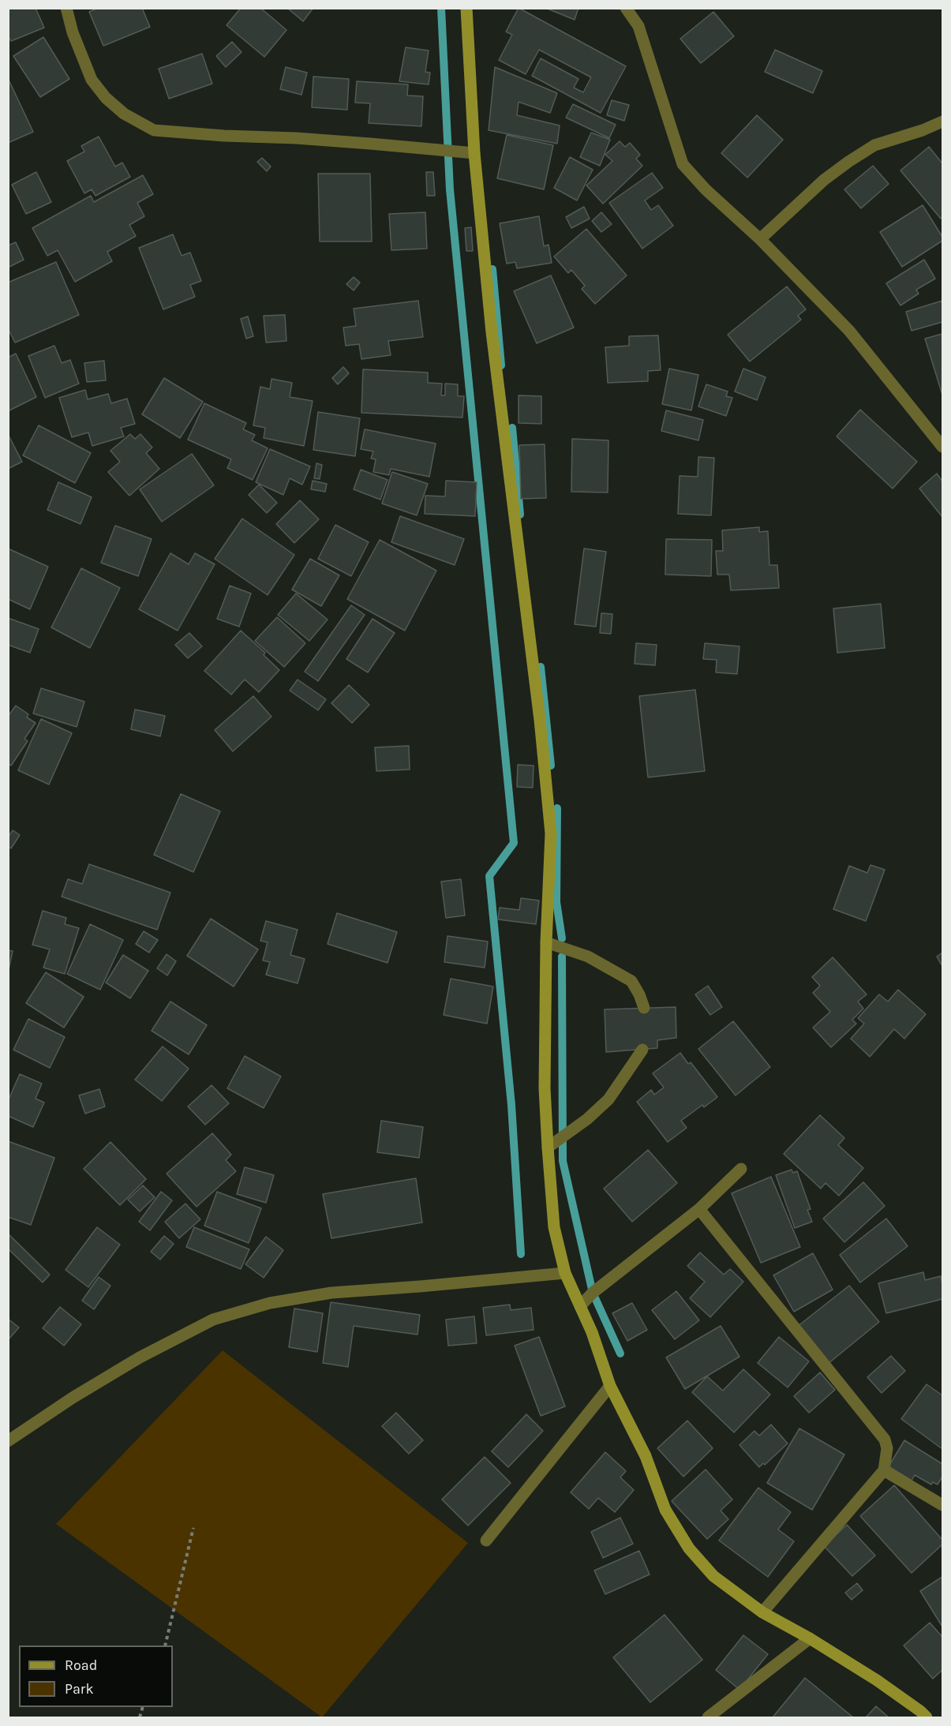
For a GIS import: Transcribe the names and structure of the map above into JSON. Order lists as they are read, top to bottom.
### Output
{
  "legend": ["Road", "Park"]
}
